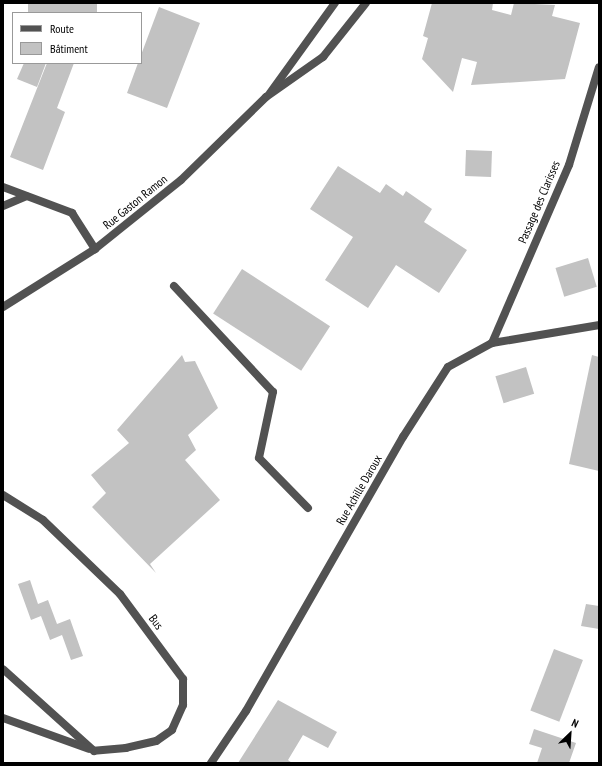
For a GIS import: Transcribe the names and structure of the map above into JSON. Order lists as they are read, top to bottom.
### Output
{
  "streets": {
    "street": [
      "Rue Gaston Ramon",
      "Passage des Clarisses",
      "Rue Achille Daroux",
      "Bus"
    ]
  },
  "crossings": [
    ["Passage des Clarisses", "Rue Achille Daroux"]
  ],
  "legend": ["Route", "Bâtiment"],
  "north": "top right"
}
